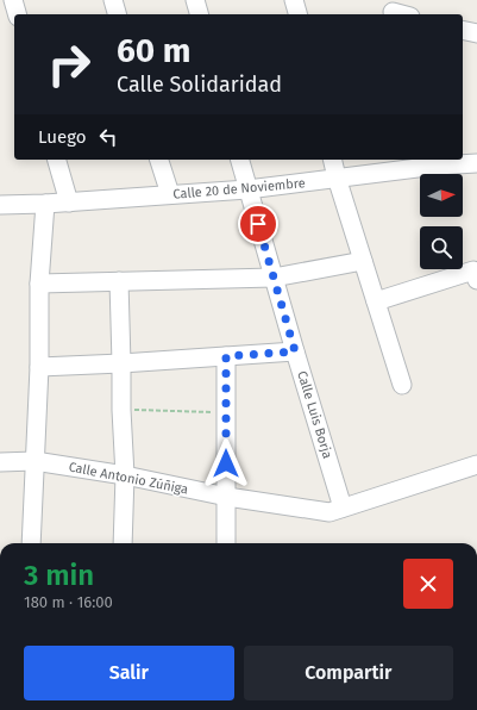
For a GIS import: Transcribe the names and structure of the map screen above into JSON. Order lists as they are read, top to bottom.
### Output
{
  "streets": {
    "street": ["Calle 20 de Noviembre", "Calle Luis Borja", "Calle Antonio Zúñiga"]
  },
  "crossings": [
    ["Calle 20 de Noviembre", "Calle Luis Borja"],
    ["Calle Luis Borja", "Calle Antonio Zúñiga"]
  ],
  "north": "right",
  "page": {
    "turn": ["60 m", "Calle Solidaridad"],
    "then": "Luego",
    "heading": ["3 min", "180 m · 16:00"],
    "buttons": ["Salir", "Compartir"]
  }
}
